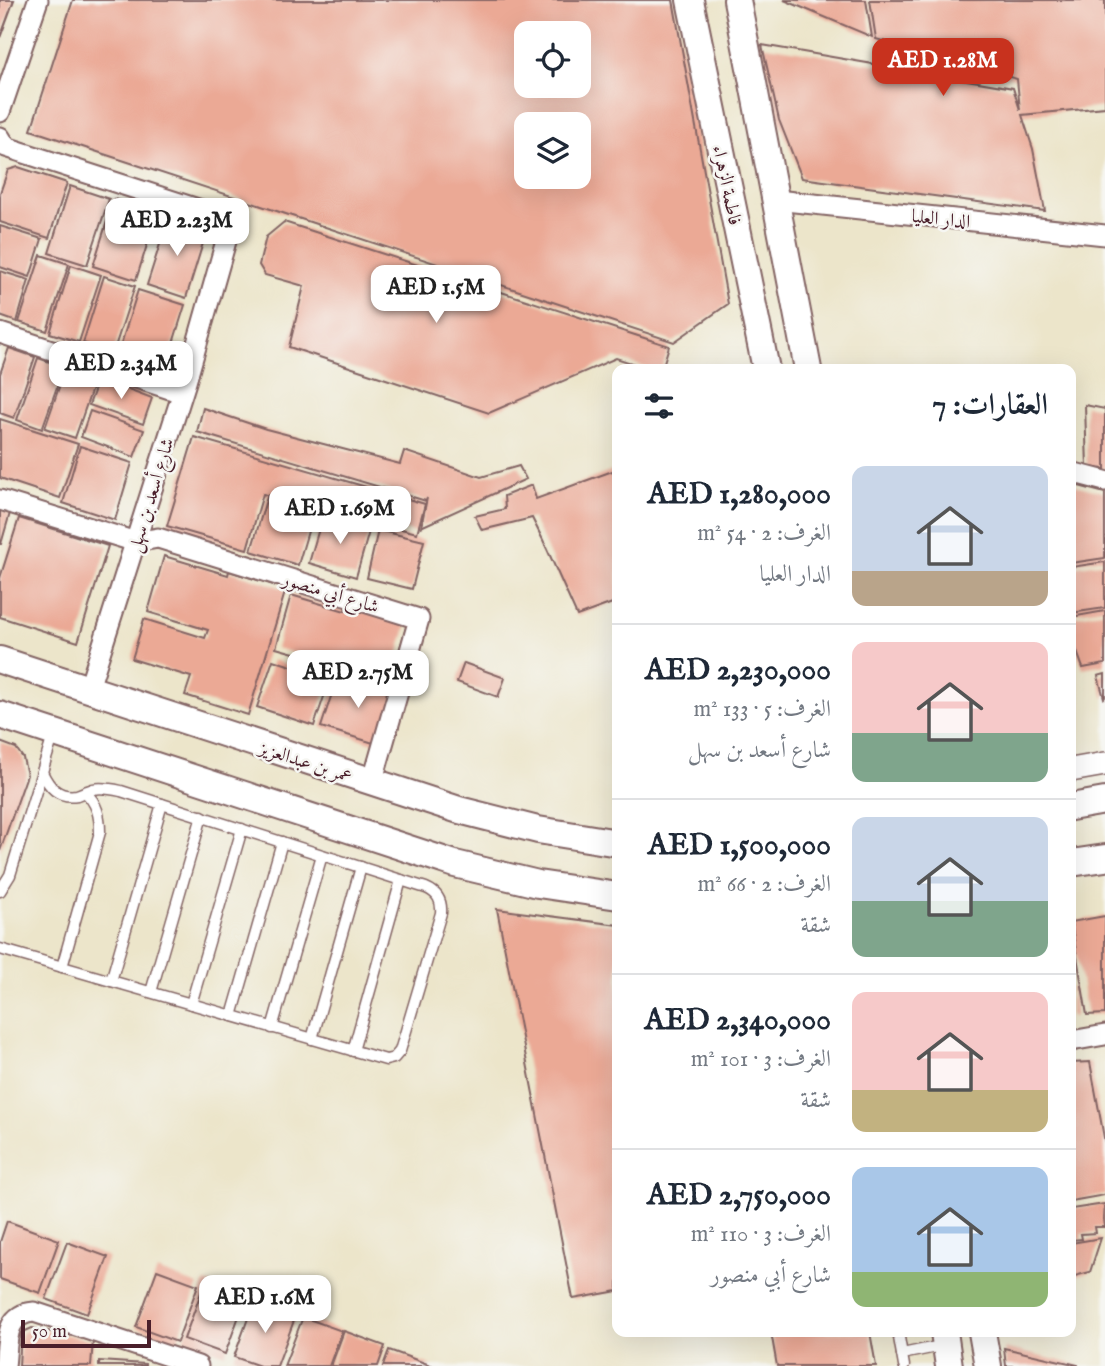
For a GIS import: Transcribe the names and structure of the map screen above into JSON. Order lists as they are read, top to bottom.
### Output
{
  "streets": {
    "main road": ["فاطمة الزهراء", "عمر بن عبدالعزيز"],
    "street": ["الدار العليا", "شارع أسعد بن سهل", "شارع أبي منصور"]
  },
  "crossings": [
    ["شارع أسعد بن سهل", "شارع أبي منصور"],
    ["شارع أسعد بن سهل", "عمر بن عبدالعزيز"],
    ["شارع أبي منصور", "عمر بن عبدالعزيز"]
  ],
  "scale_bar": "50 m",
  "page": {
    "price": [
      "AED 1.28M",
      "AED 2.23M",
      "AED 1.5M",
      "AED 2.34M",
      "AED 1.69M",
      "AED 2.75M",
      "AED 1.6M"
    ],
    "heading": "العقارات: 7",
    "list": [
      {
        "name": "AED 1,280,000",
        "note": "الغرف: 2 · 54 m² · الدار العليا"
      },
      {
        "name": "AED 2,230,000",
        "note": "الغرف: 5 · 133 m² · شارع أسعد بن سهل"
      },
      {
        "name": "AED 1,500,000",
        "note": "الغرف: 2 · 66 m² · شقة"
      },
      {
        "name": "AED 2,340,000",
        "note": "الغرف: 3 · 101 m² · شقة"
      },
      {
        "name": "AED 2,750,000",
        "note": "الغرف: 3 · 110 m² · شارع أبي منصور"
      }
    ],
    "scale": "50 m"
  }
}
